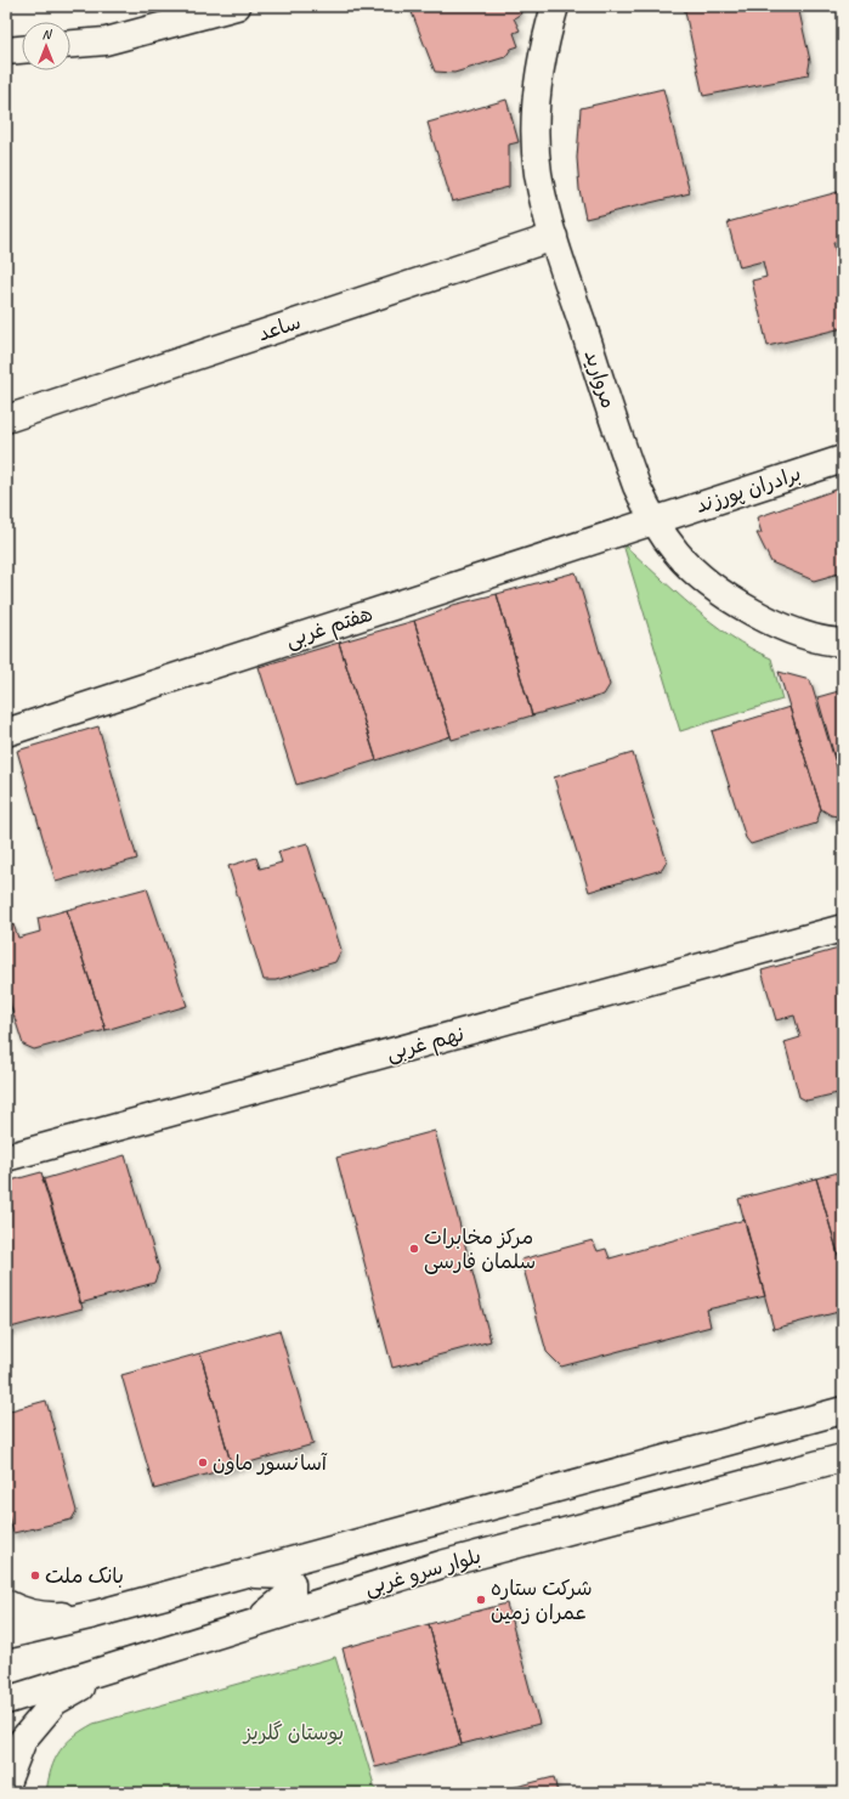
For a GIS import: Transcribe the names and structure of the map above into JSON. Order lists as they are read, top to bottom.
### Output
{
  "streets": {
    "street": [
      "ساعد",
      "مروارید",
      "برادران پورزند",
      "هفتم غربی",
      "نهم غربی",
      "بلوار سرو غربی"
    ]
  },
  "crossings": [
    ["ساعد", "مروارید"],
    ["مروارید", "برادران پورزند"],
    ["مروارید", "هفتم غربی"],
    ["برادران پورزند", "هفتم غربی"]
  ],
  "parks": ["بوستان گلریز"],
  "places": [
    "مرکز مخابرات سلمان فارسی",
    "آسانسور ماون",
    "بانک ملت",
    "شرکت ستاره عمران زمین"
  ],
  "north": "top"
}
